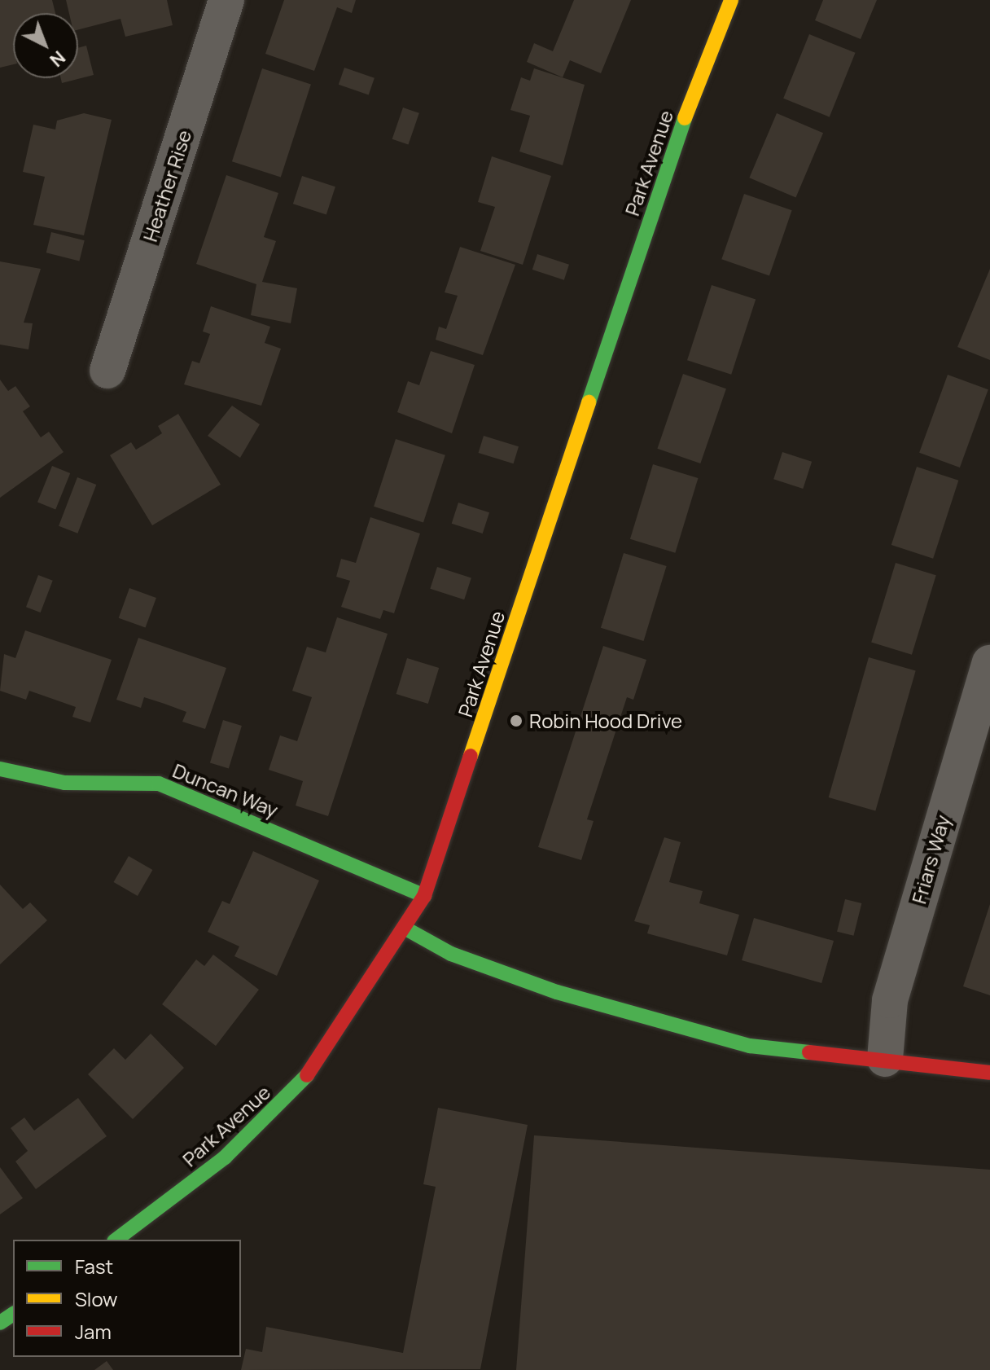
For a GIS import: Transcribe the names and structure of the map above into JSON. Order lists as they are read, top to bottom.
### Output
{
  "streets": {
    "street": [
      "Park Avenue",
      "Heather Rise",
      "Duncan Way",
      "Friars Way"
    ]
  },
  "crossings": [
    ["Park Avenue", "Duncan Way"]
  ],
  "places": ["Robin Hood Drive"],
  "legend": ["Fast", "Slow", "Jam"],
  "north": "bottom right"
}
